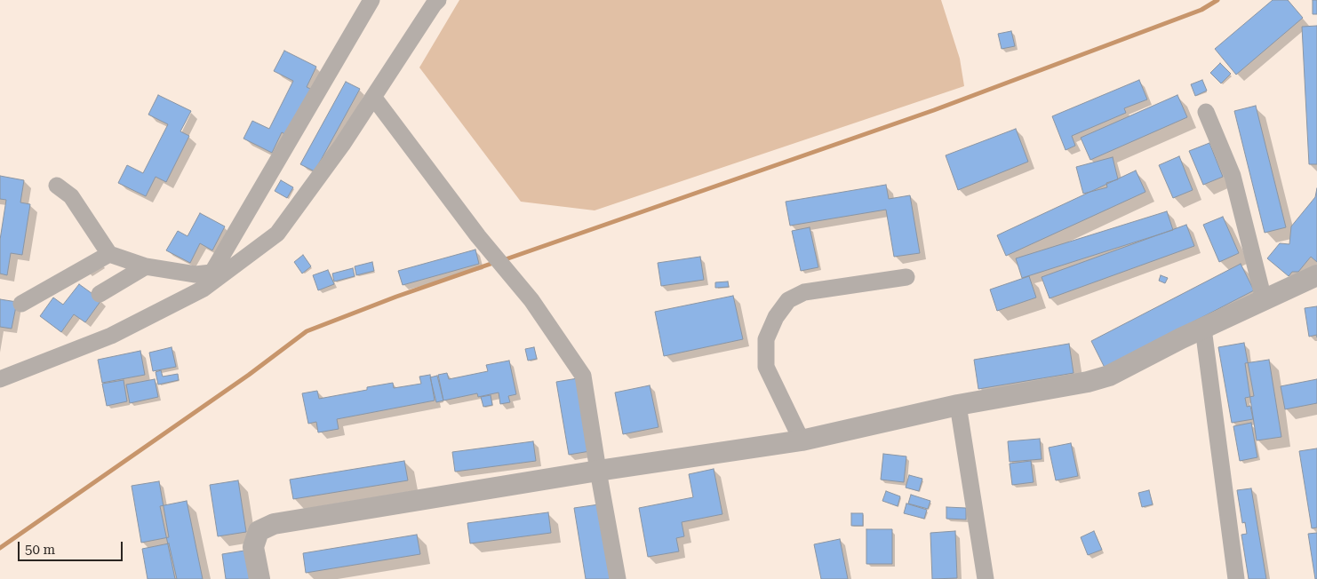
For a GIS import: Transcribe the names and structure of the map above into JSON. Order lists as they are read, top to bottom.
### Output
{
  "scale_bar": "50 m"
}
